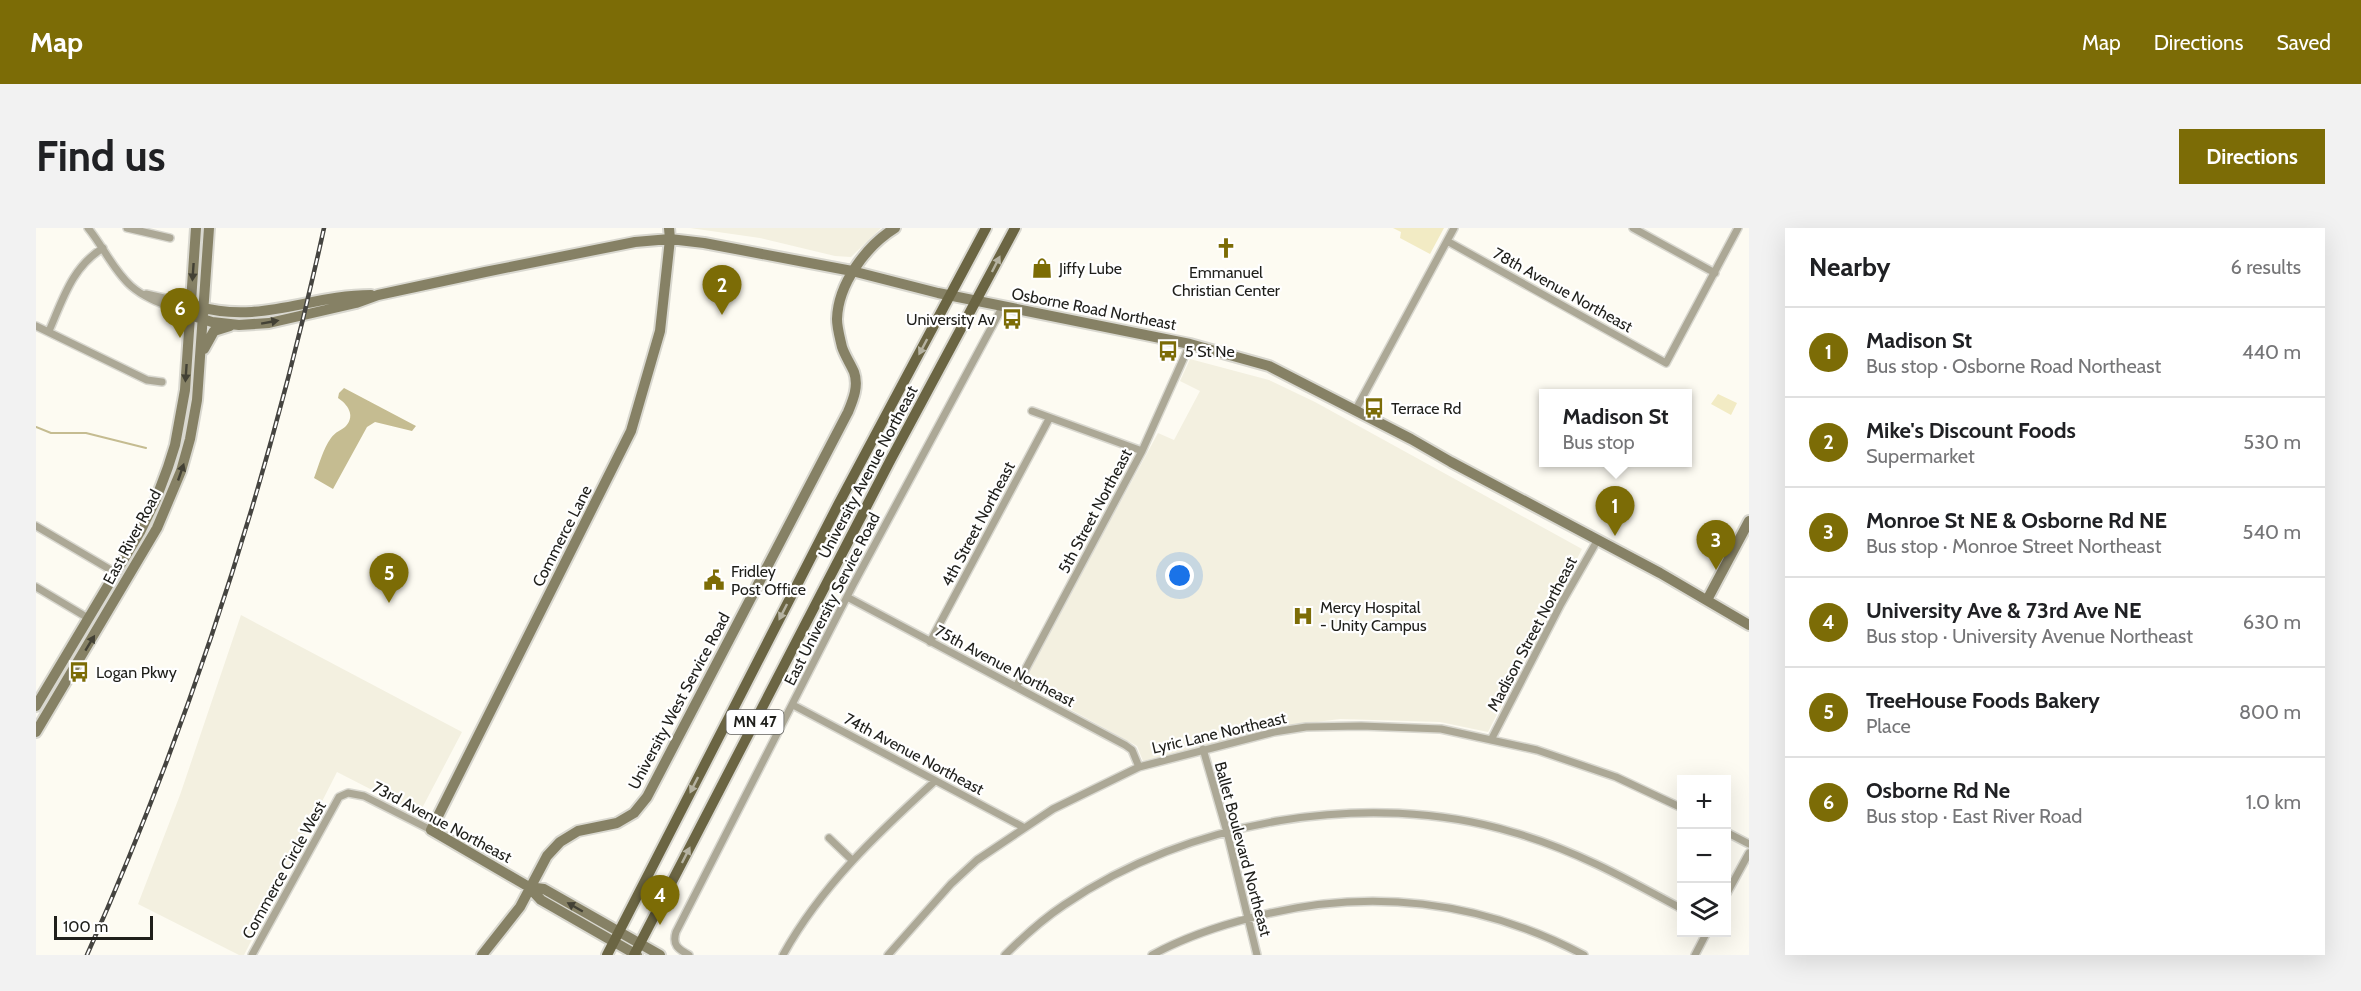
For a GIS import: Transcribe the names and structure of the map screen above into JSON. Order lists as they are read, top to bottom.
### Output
{
  "streets": {
    "main road": ["University Avenue Northeast", "MN 47"],
    "street": [
      "78th Avenue Northeast",
      "Osborne Road Northeast",
      "5th Street Northeast",
      "4th Street Northeast",
      "Commerce Lane",
      "East River Road",
      "East University Service Road",
      "Madison Street Northeast",
      "75th Avenue Northeast",
      "University West Service Road",
      "Lyric Lane Northeast",
      "74th Avenue Northeast",
      "73rd Avenue Northeast",
      "Ballet Boulevard Northeast",
      "Commerce Circle West"
    ]
  },
  "crossings": [
    ["Osborne Road Northeast", "University Avenue Northeast"],
    ["Osborne Road Northeast", "5th Street Northeast"],
    ["Osborne Road Northeast", "Commerce Lane"],
    ["Osborne Road Northeast", "East River Road"],
    ["Osborne Road Northeast", "East University Service Road"],
    ["Osborne Road Northeast", "Madison Street Northeast"],
    ["Osborne Road Northeast", "University West Service Road"],
    ["University Avenue Northeast", "73rd Avenue Northeast"],
    ["5th Street Northeast", "75th Avenue Northeast"],
    ["4th Street Northeast", "75th Avenue Northeast"],
    ["Commerce Lane", "73rd Avenue Northeast"],
    ["East University Service Road", "75th Avenue Northeast"],
    ["East University Service Road", "74th Avenue Northeast"],
    ["Madison Street Northeast", "Lyric Lane Northeast"],
    ["75th Avenue Northeast", "Lyric Lane Northeast"],
    ["University West Service Road", "73rd Avenue Northeast"],
    ["Lyric Lane Northeast", "74th Avenue Northeast"],
    ["Lyric Lane Northeast", "Ballet Boulevard Northeast"],
    ["73rd Avenue Northeast", "Commerce Circle West"]
  ],
  "places": {
    "church": ["Emmanuel Christian Center"],
    "shop": ["Jiffy Lube"],
    "bus stop": [
      "University Av",
      "5 St Ne",
      "Terrace Rd",
      "Logan Pkwy"
    ],
    "public building": ["Fridley Post Office"],
    "hospital": ["Mercy Hospital - Unity Campus"]
  },
  "scale_bar": "100 m",
  "page": {
    "header": "Map",
    "nav": ["Map", "Directions", "Saved"],
    "buttons": "Directions",
    "title": "Find us",
    "heading": ["Nearby", "6 results"],
    "pins": [
      "2",
      "6",
      "1",
      "3",
      "5",
      "4"
    ],
    "list": [
      {
        "mark": "1",
        "name": "Madison St",
        "note": "Bus stop · Osborne Road Northeast",
        "value": "440 m"
      },
      {
        "mark": "2",
        "name": "Mike's Discount Foods",
        "note": "Supermarket",
        "value": "530 m"
      },
      {
        "mark": "3",
        "name": "Monroe St NE & Osborne Rd NE",
        "note": "Bus stop · Monroe Street Northeast",
        "value": "540 m"
      },
      {
        "mark": "4",
        "name": "University Ave & 73rd Ave NE",
        "note": "Bus stop · University Avenue Northeast",
        "value": "630 m"
      },
      {
        "mark": "5",
        "name": "TreeHouse Foods Bakery",
        "note": "Place",
        "value": "800 m"
      },
      {
        "mark": "6",
        "name": "Osborne Rd Ne",
        "note": "Bus stop · East River Road",
        "value": "1.0 km"
      }
    ],
    "popup": ["Madison St", "Bus stop"],
    "map_buttons": ["+", "−"],
    "scale": "100 m"
  }
}
